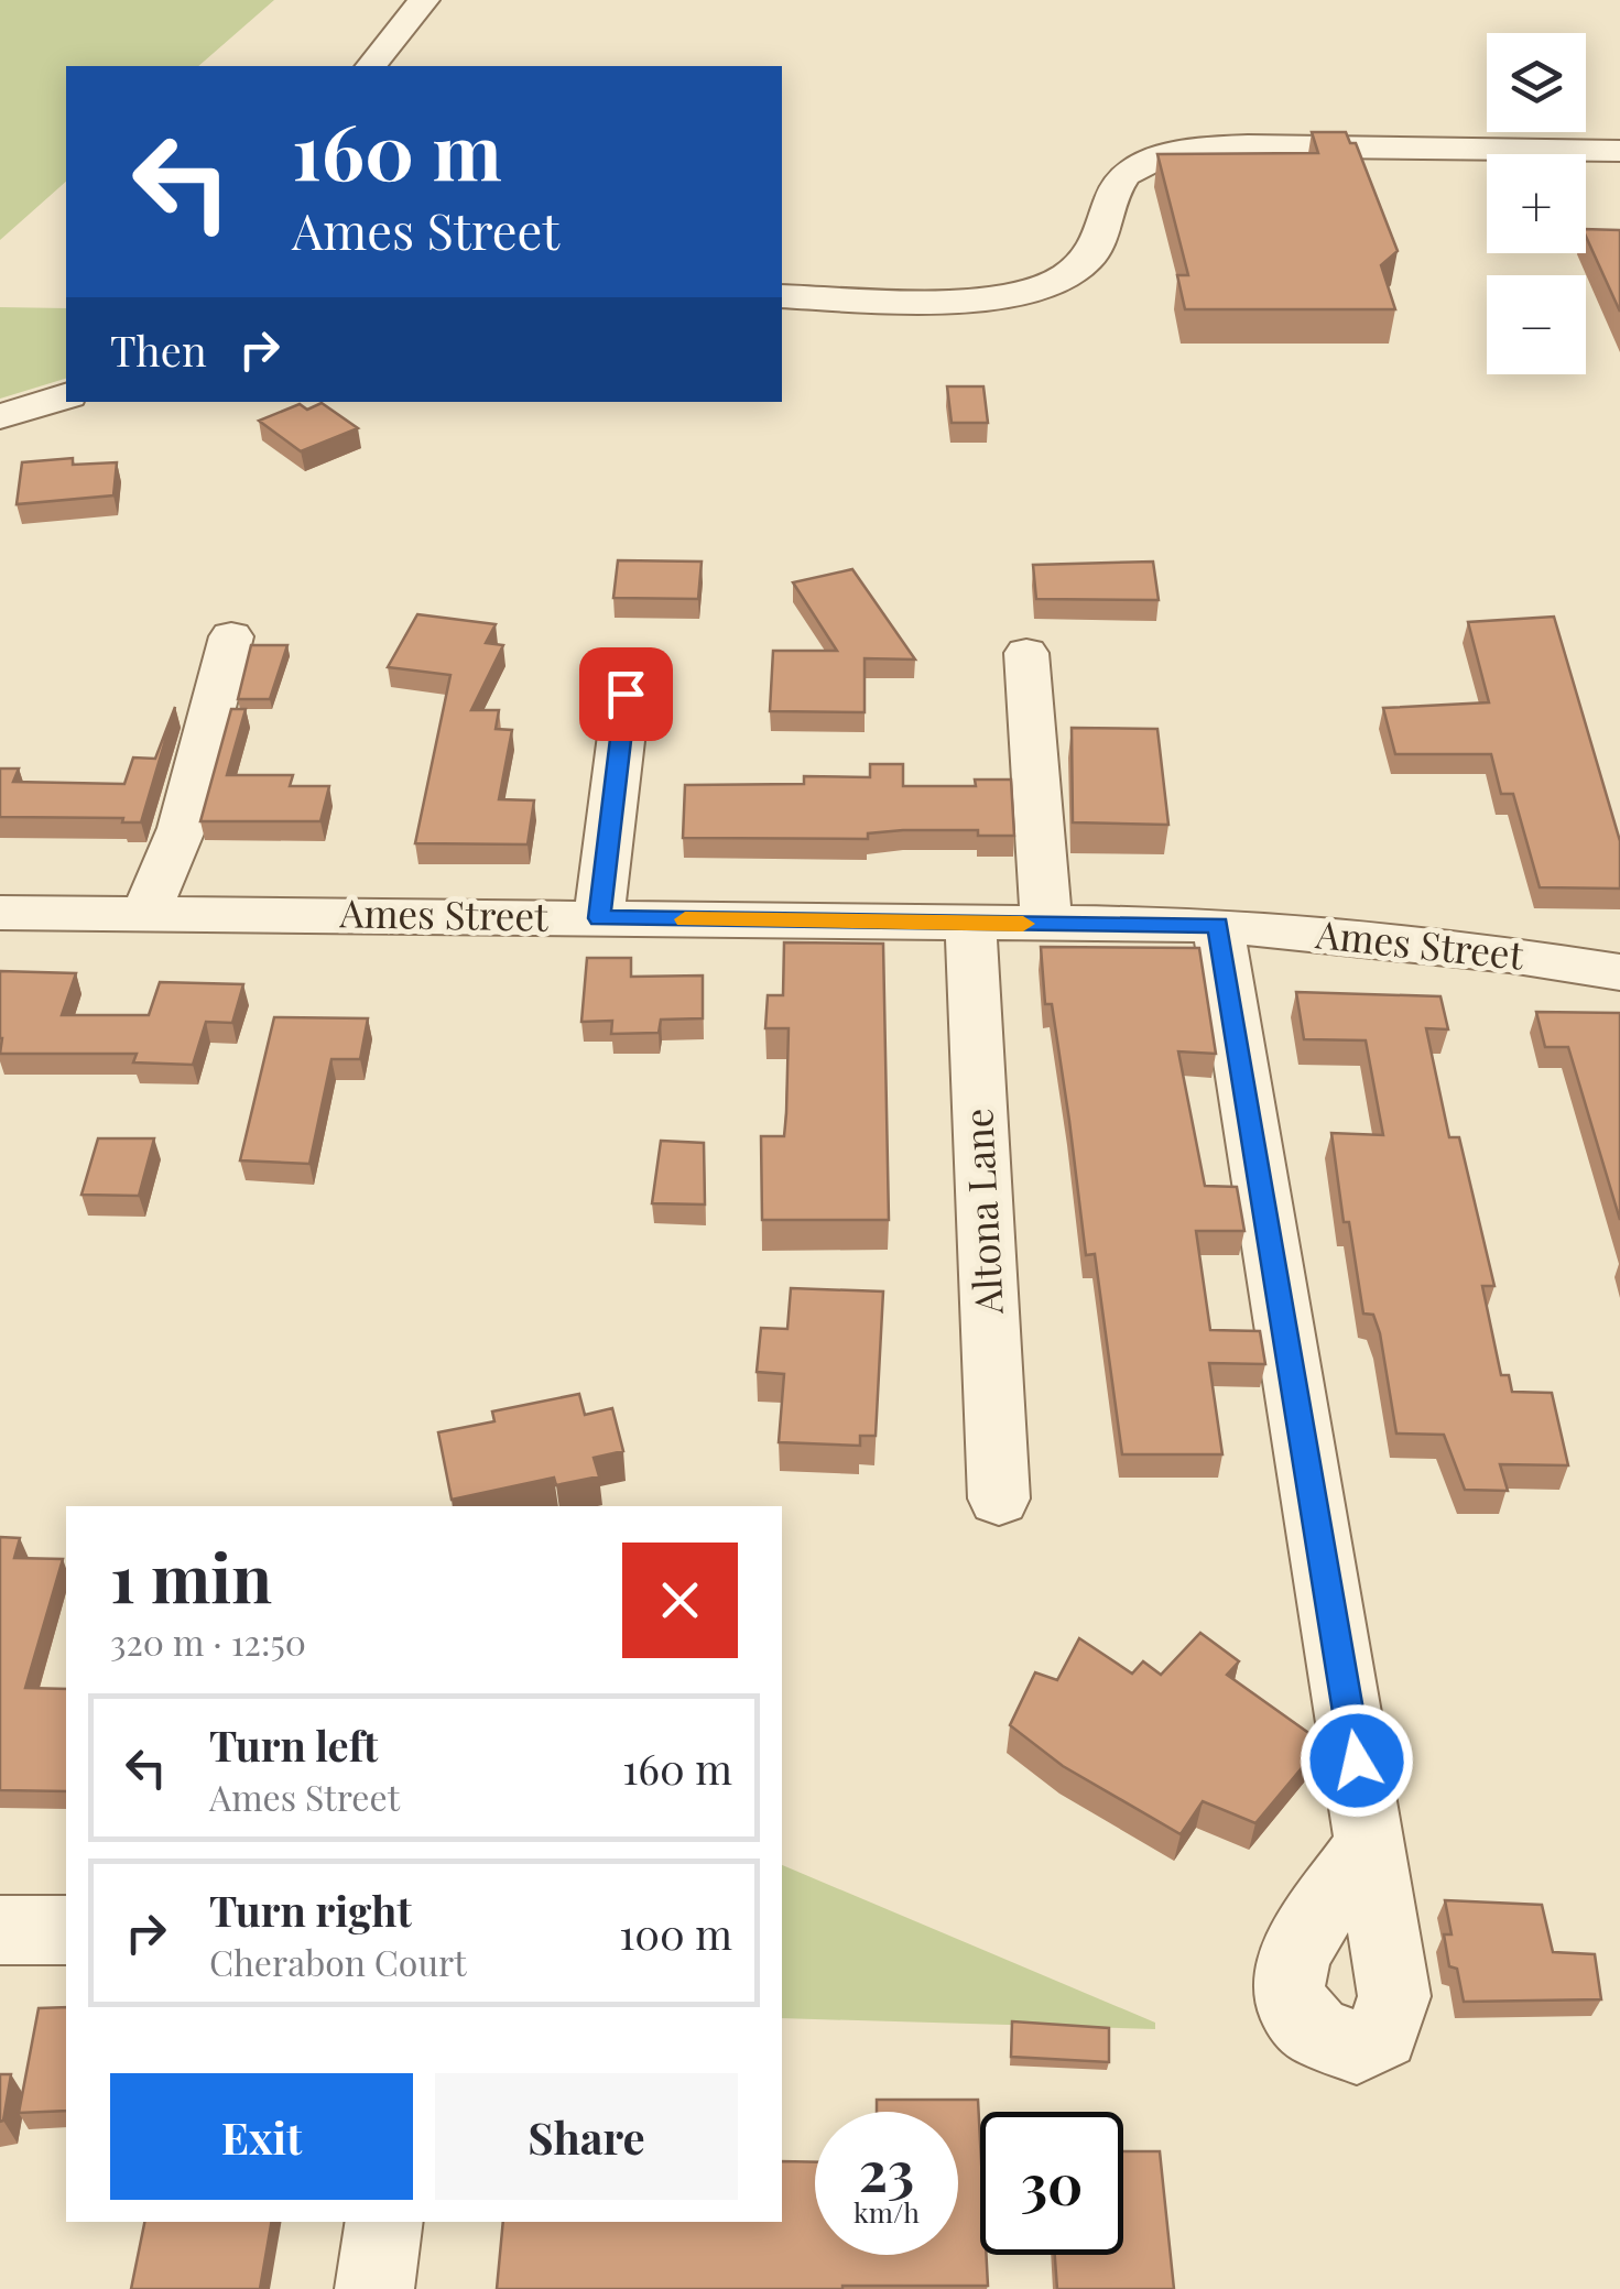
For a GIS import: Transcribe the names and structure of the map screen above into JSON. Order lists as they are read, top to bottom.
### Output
{
  "streets": {
    "street": ["Ames Street", "Altona Lane"]
  },
  "crossings": [
    ["Ames Street", "Altona Lane"]
  ],
  "page": {
    "map_buttons": ["+", "−"],
    "turn": ["160 m", "Ames Street"],
    "then": "Then",
    "heading": ["1 min", "320 m · 12:50"],
    "list": [
      {
        "name": "Turn left",
        "note": "Ames Street",
        "value": "160 m"
      },
      {
        "name": "Turn right",
        "note": "Cherabon Court",
        "value": "100 m"
      }
    ],
    "buttons": ["Exit", "Share"],
    "speed": "23 km/h",
    "limit": "30"
  }
}
